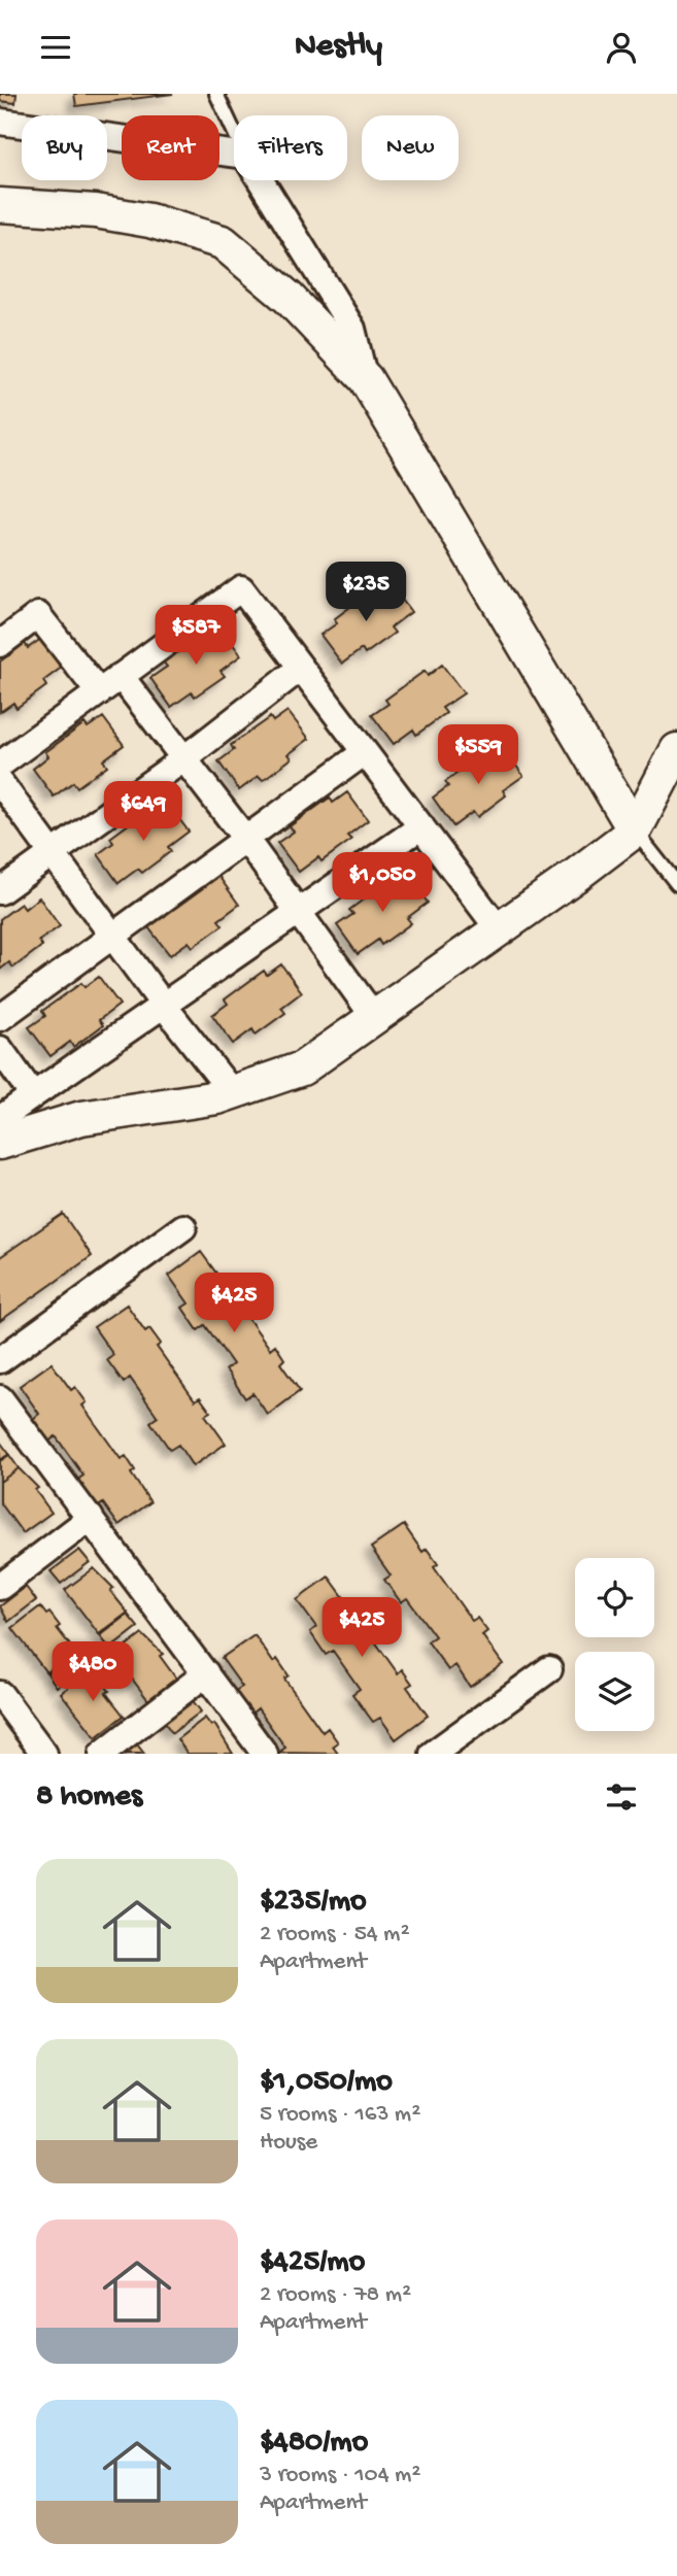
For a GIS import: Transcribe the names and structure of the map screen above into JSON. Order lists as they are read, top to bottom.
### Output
{
  "page": {
    "header": "Nestly",
    "chip": [
      "Buy",
      "Rent",
      "Filters",
      "New"
    ],
    "price": [
      "$235",
      "$587",
      "$559",
      "$649",
      "$1,050",
      "$425",
      "$425",
      "$480"
    ],
    "heading": "8 homes",
    "list": [
      {
        "name": "$235/mo",
        "note": "2 rooms · 54 m² · Apartment"
      },
      {
        "name": "$1,050/mo",
        "note": "5 rooms · 163 m² · House"
      },
      {
        "name": "$425/mo",
        "note": "2 rooms · 78 m² · Apartment"
      },
      {
        "name": "$480/mo",
        "note": "3 rooms · 104 m² · Apartment"
      }
    ]
  }
}
